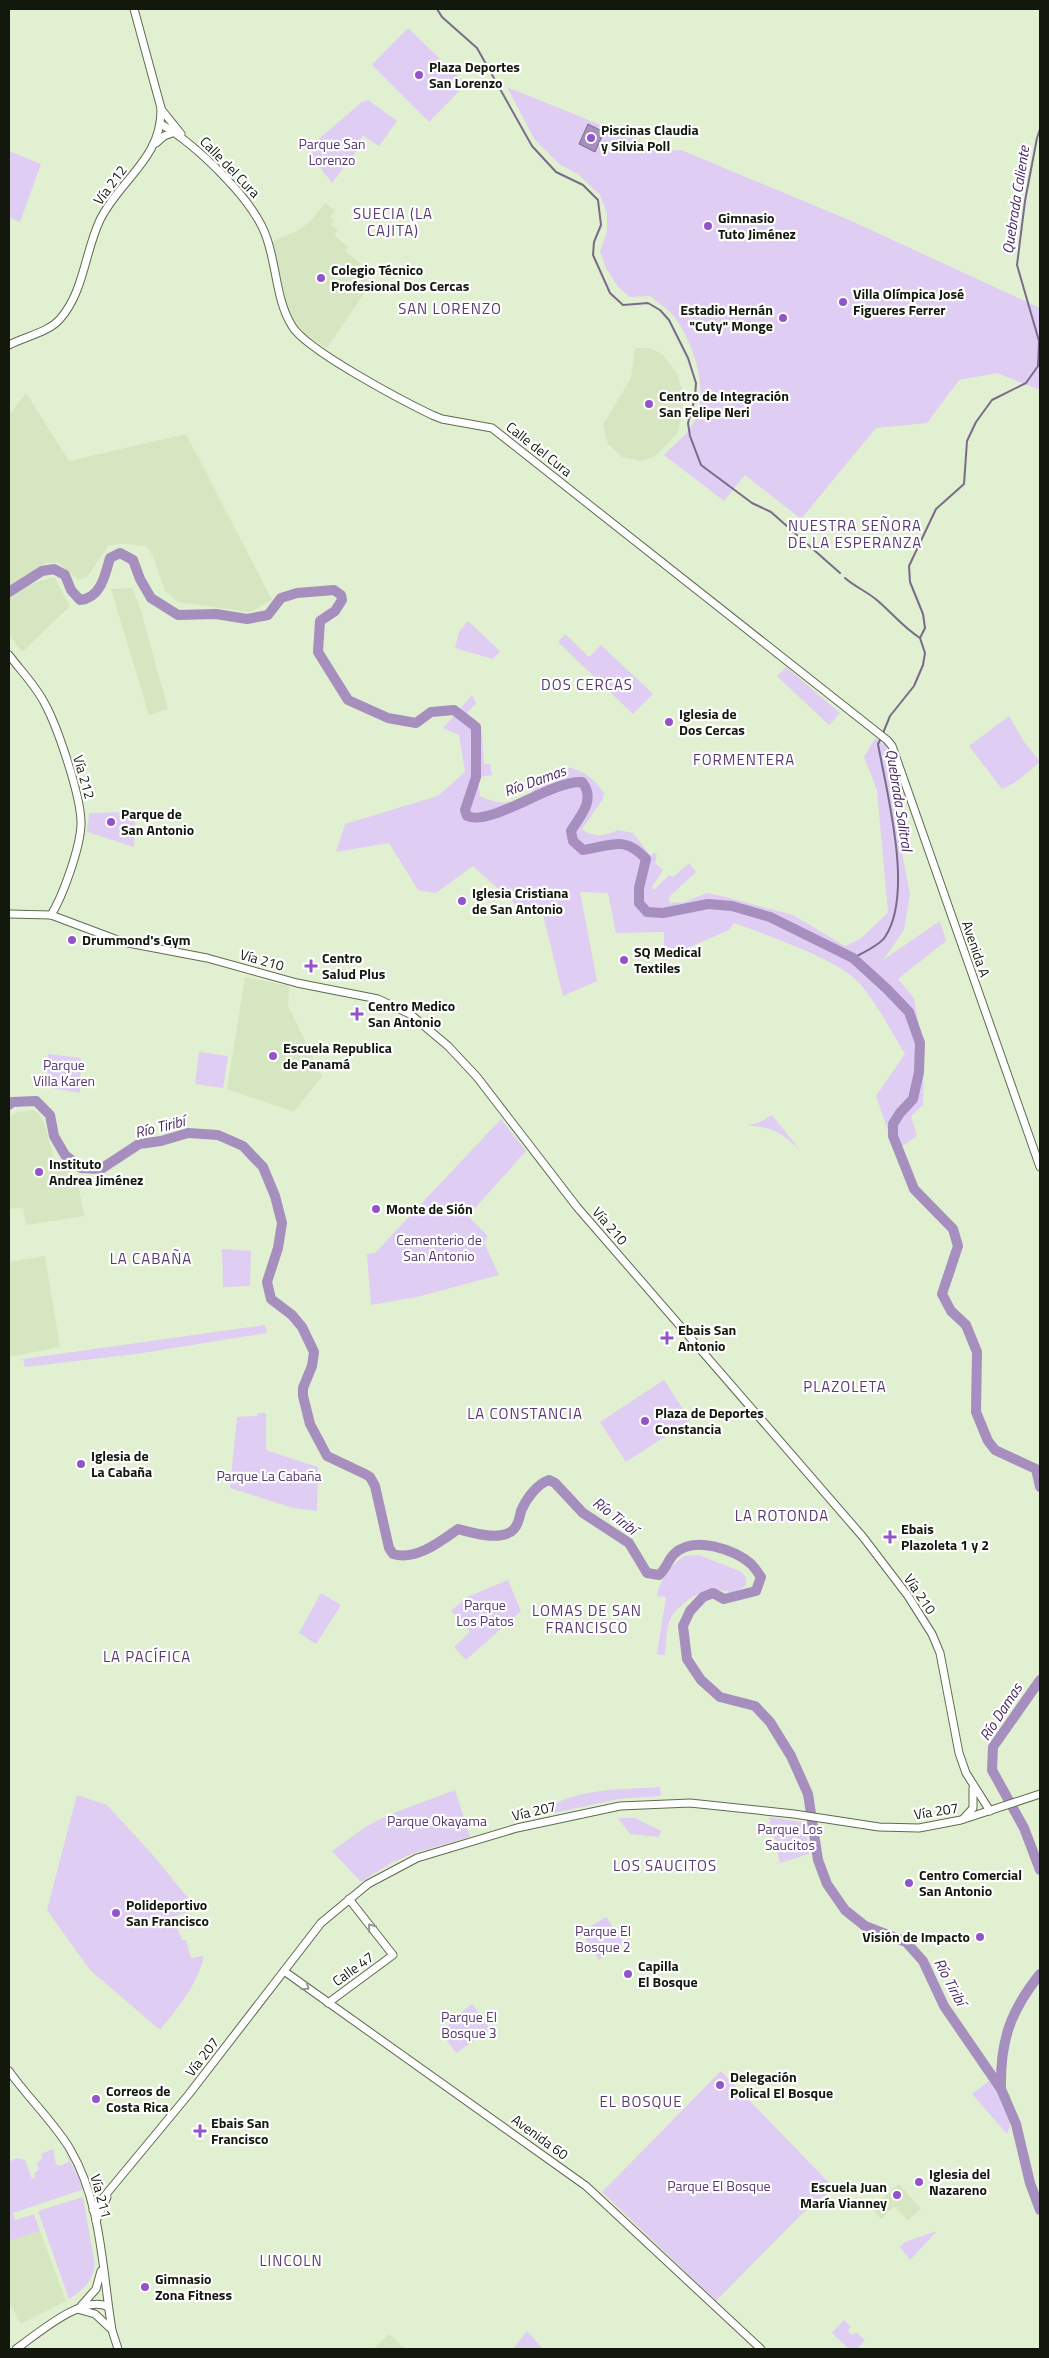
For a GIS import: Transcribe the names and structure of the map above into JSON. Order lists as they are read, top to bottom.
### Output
{
  "streets": {
    "main road": [
      "Calle del Cura",
      "Vía 212",
      "Avenida A",
      "Vía 210",
      "Vía 207",
      "Calle 47",
      "Avenida 60",
      "Vía 211"
    ]
  },
  "crossings": [
    ["Calle del Cura", "Vía 212"],
    ["Calle del Cura", "Avenida A"],
    ["Vía 212", "Vía 210"],
    ["Vía 210", "Vía 207"],
    ["Vía 207", "Calle 47"],
    ["Vía 207", "Avenida 60"],
    ["Vía 207", "Vía 211"],
    ["Calle 47", "Avenida 60"]
  ],
  "districts": [
    "SUECIA (LA CAJITA)",
    "SAN LORENZO",
    "NUESTRA SEÑORA DE LA ESPERANZA",
    "DOS CERCAS",
    "FORMENTERA",
    "LA CABAÑA",
    "PLAZOLETA",
    "LA CONSTANCIA",
    "LA ROTONDA",
    "LOMAS DE SAN FRANCISCO",
    "LA PACÍFICA",
    "LOS SAUCITOS",
    "EL BOSQUE",
    "LINCOLN"
  ],
  "water": [
    "Quebrada Caliente",
    "Río Damas",
    "Quebrada Salitral",
    "Río Tiribí"
  ],
  "parks": [
    "Parque San Lorenzo",
    "Parque Villa Karen",
    "Cementerio de San Antonio",
    "Parque La Cabaña",
    "Parque Los Patos",
    "Parque Okayama",
    "Parque Los Saucitos",
    "Parque El Bosque 2",
    "Parque El Bosque 3",
    "Parque El Bosque"
  ],
  "places": {
    "other": [
      "Plaza Deportes San Lorenzo",
      "Piscinas Claudia y Silvia Poll",
      "Gimnasio Tuto Jiménez",
      "Colegio Técnico Profesional Dos Cercas",
      "Villa Olímpica José Figueres Ferrer",
      "Estadio Hernán \"Cuty\" Monge",
      "Centro de Integración San Felipe Neri",
      "Iglesia de Dos Cercas",
      "Parque de San Antonio",
      "Iglesia Cristiana de San Antonio",
      "Drummond's Gym",
      "SQ Medical Textiles",
      "Escuela Republica de Panamá",
      "Instituto Andrea Jiménez",
      "Monte de Sión",
      "Plaza de Deportes Constancia",
      "Iglesia de La Cabaña",
      "Centro Comercial San Antonio",
      "Polideportivo San Francisco",
      "Visión de Impacto",
      "Capilla El Bosque",
      "Delegación Polical El Bosque",
      "Correos de Costa Rica",
      "Iglesia del Nazareno",
      "Escuela Juan María Vianney",
      "Gimnasio Zona Fitness"
    ],
    "health": [
      "Centro Salud Plus",
      "Centro Medico San Antonio",
      "Ebais San Antonio",
      "Ebais Plazoleta 1 y 2",
      "Ebais San Francisco"
    ]
  }
}
